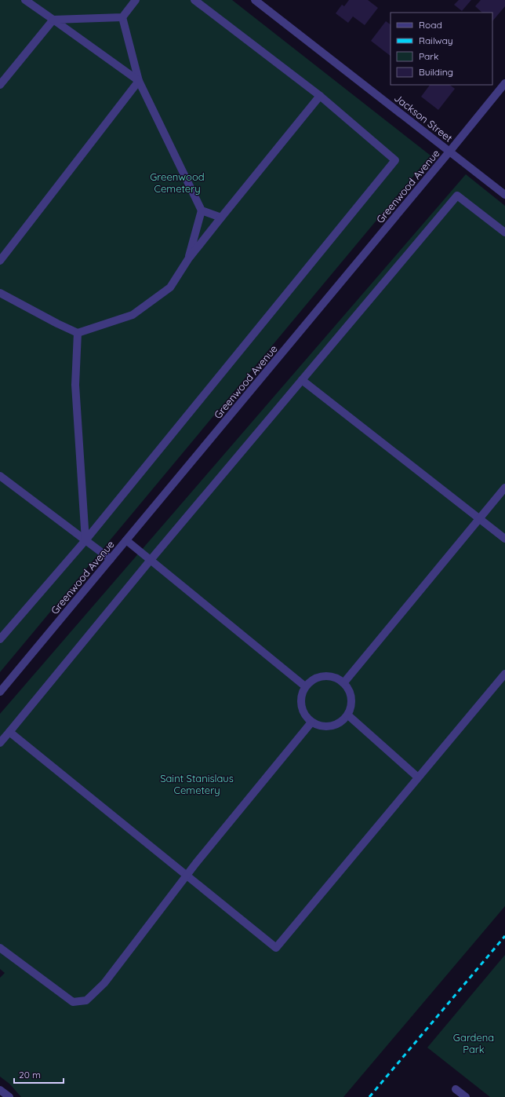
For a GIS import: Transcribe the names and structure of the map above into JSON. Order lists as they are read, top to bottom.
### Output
{
  "streets": {
    "street": ["Jackson Street", "Greenwood Avenue"]
  },
  "crossings": [
    ["Jackson Street", "Greenwood Avenue"]
  ],
  "parks": ["Greenwood Cemetery", "Saint Stanislaus Cemetery", "Gardena Park"],
  "legend": [
    "Road",
    "Railway",
    "Park",
    "Building"
  ],
  "scale_bar": "20 m"
}
